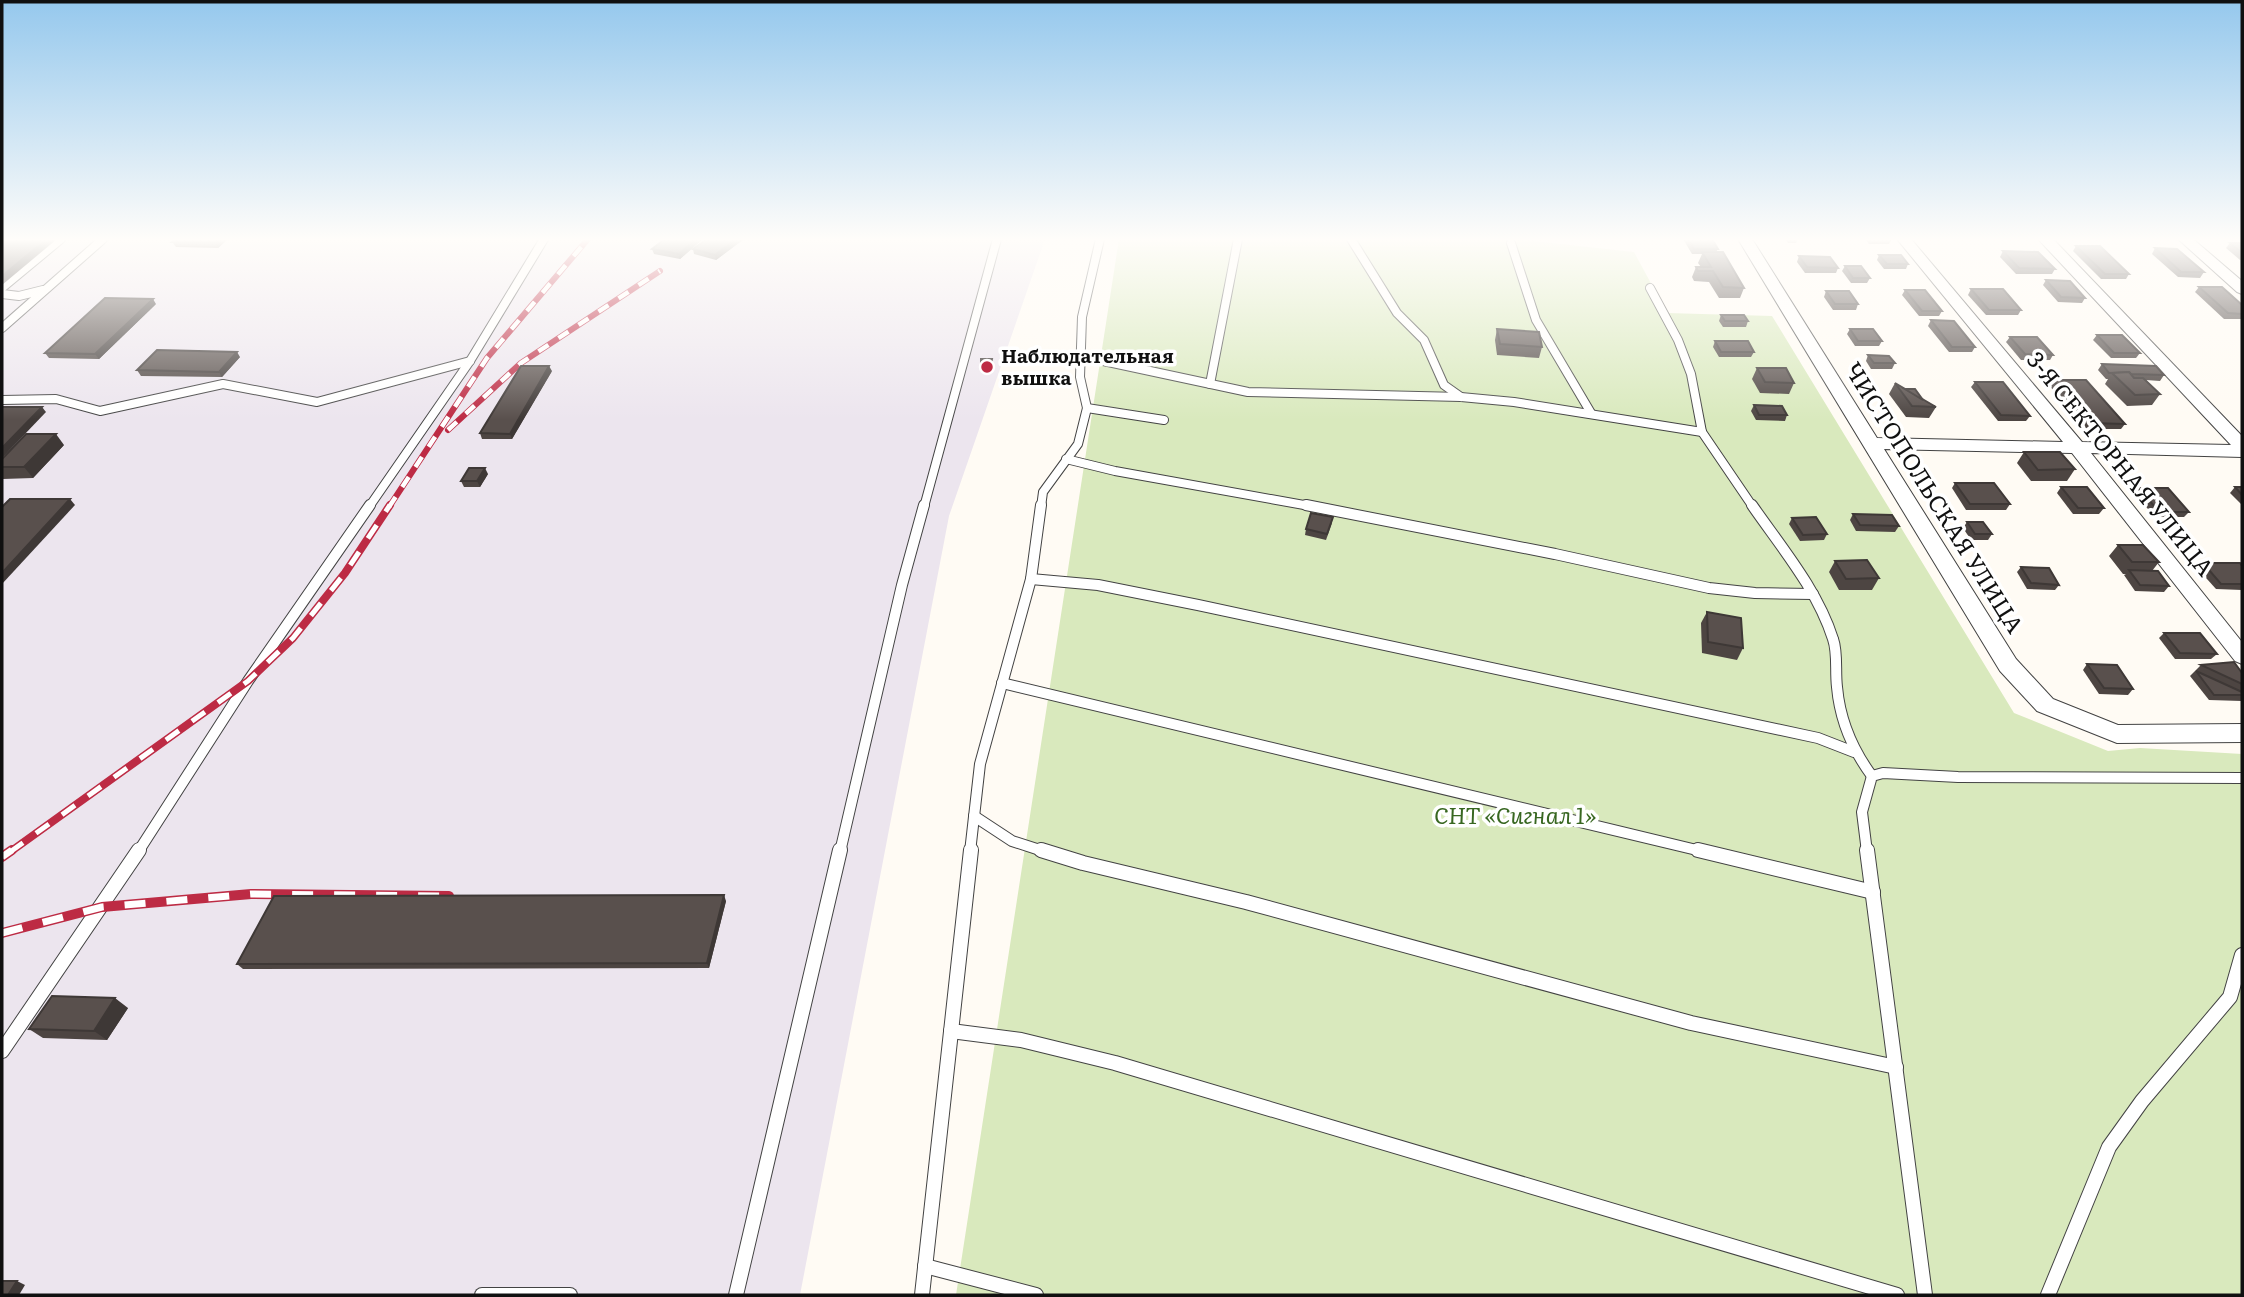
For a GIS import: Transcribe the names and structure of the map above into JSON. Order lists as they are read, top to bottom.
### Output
{
  "streets": {
    "street": ["3-Я СЕКТОРНАЯ УЛИЦА", "ЧИСТОПОЛЬСКАЯ УЛИЦА"]
  },
  "parks": ["СНТ «Сигнал 1»"],
  "places": ["Наблюдательная вышка"]
}
